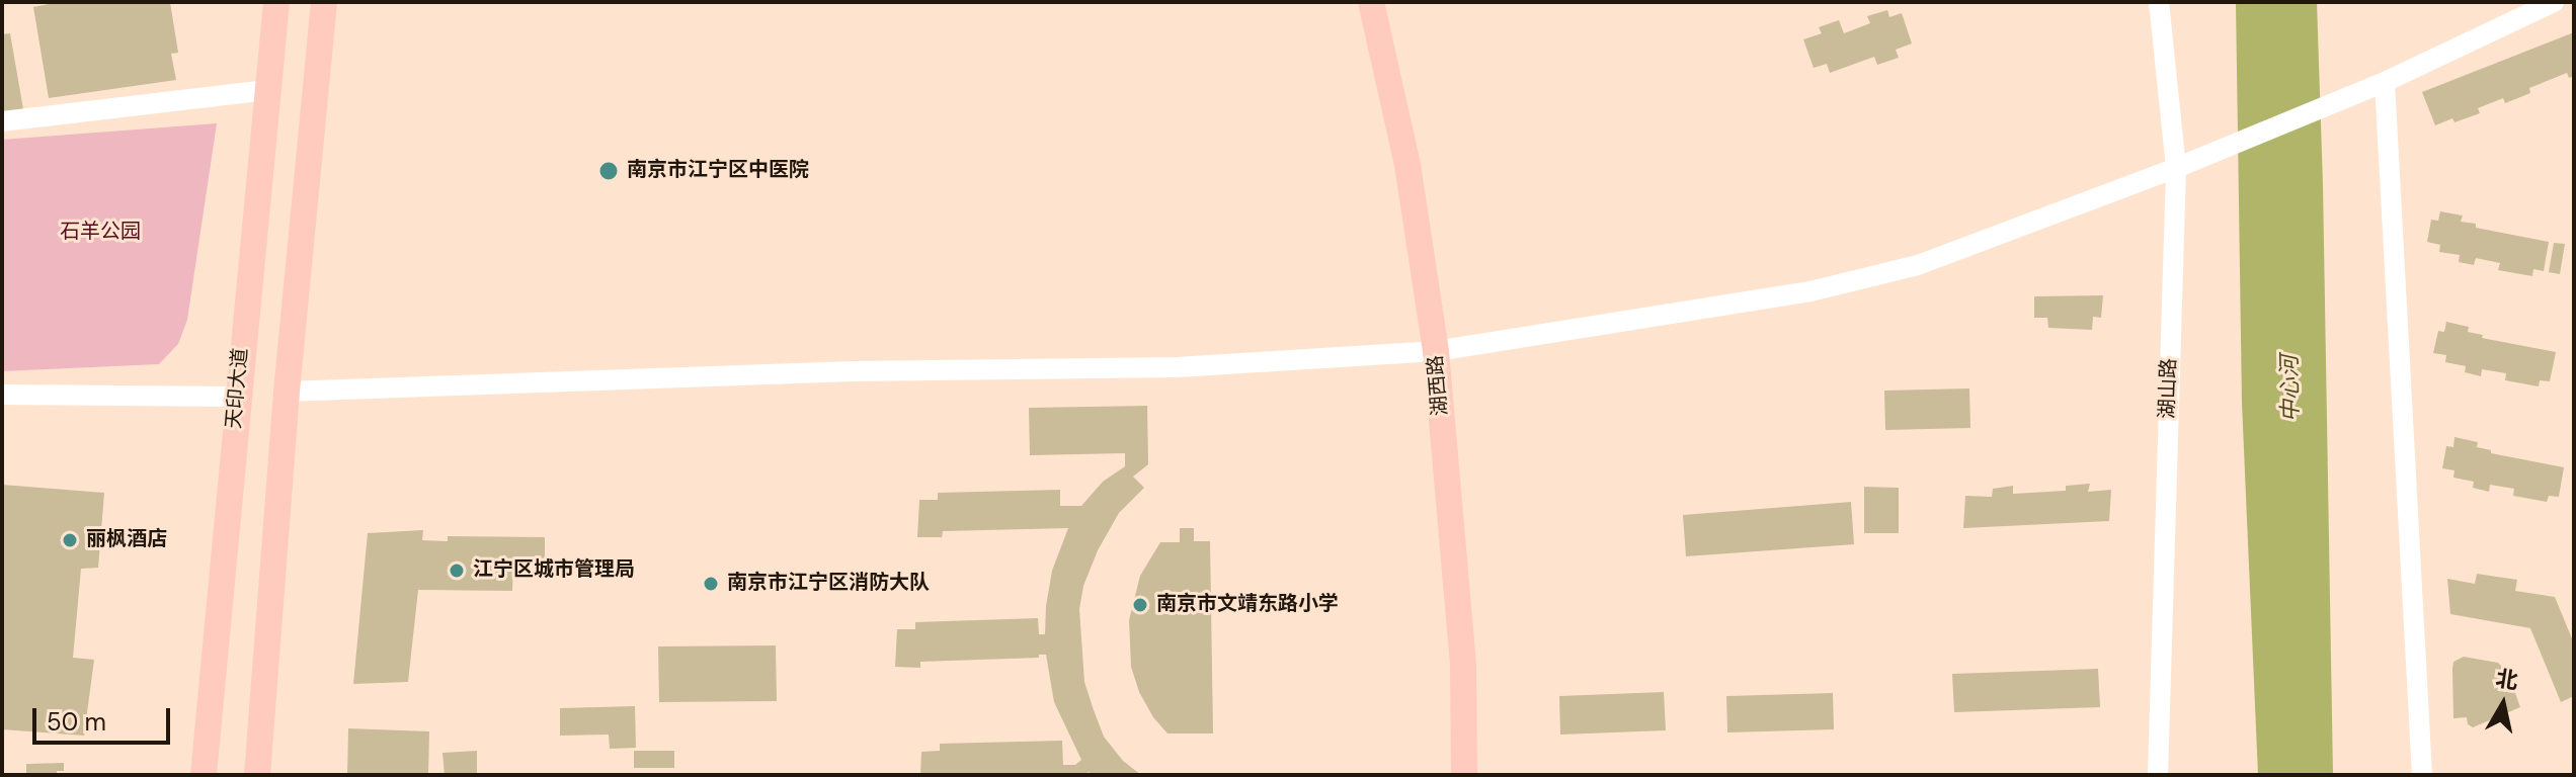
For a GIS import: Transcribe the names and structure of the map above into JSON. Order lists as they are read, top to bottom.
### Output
{
  "streets": {
    "main road": ["湖西路", "天印大道"],
    "street": ["湖山路"]
  },
  "water": ["中心河"],
  "parks": ["石羊公园"],
  "places": [
    "南京市江宁区中医院",
    "丽枫酒店",
    "江宁区城市管理局",
    "南京市江宁区消防大队",
    "南京市文靖东路小学"
  ],
  "scale_bar": "50 m",
  "north": "top"
}
